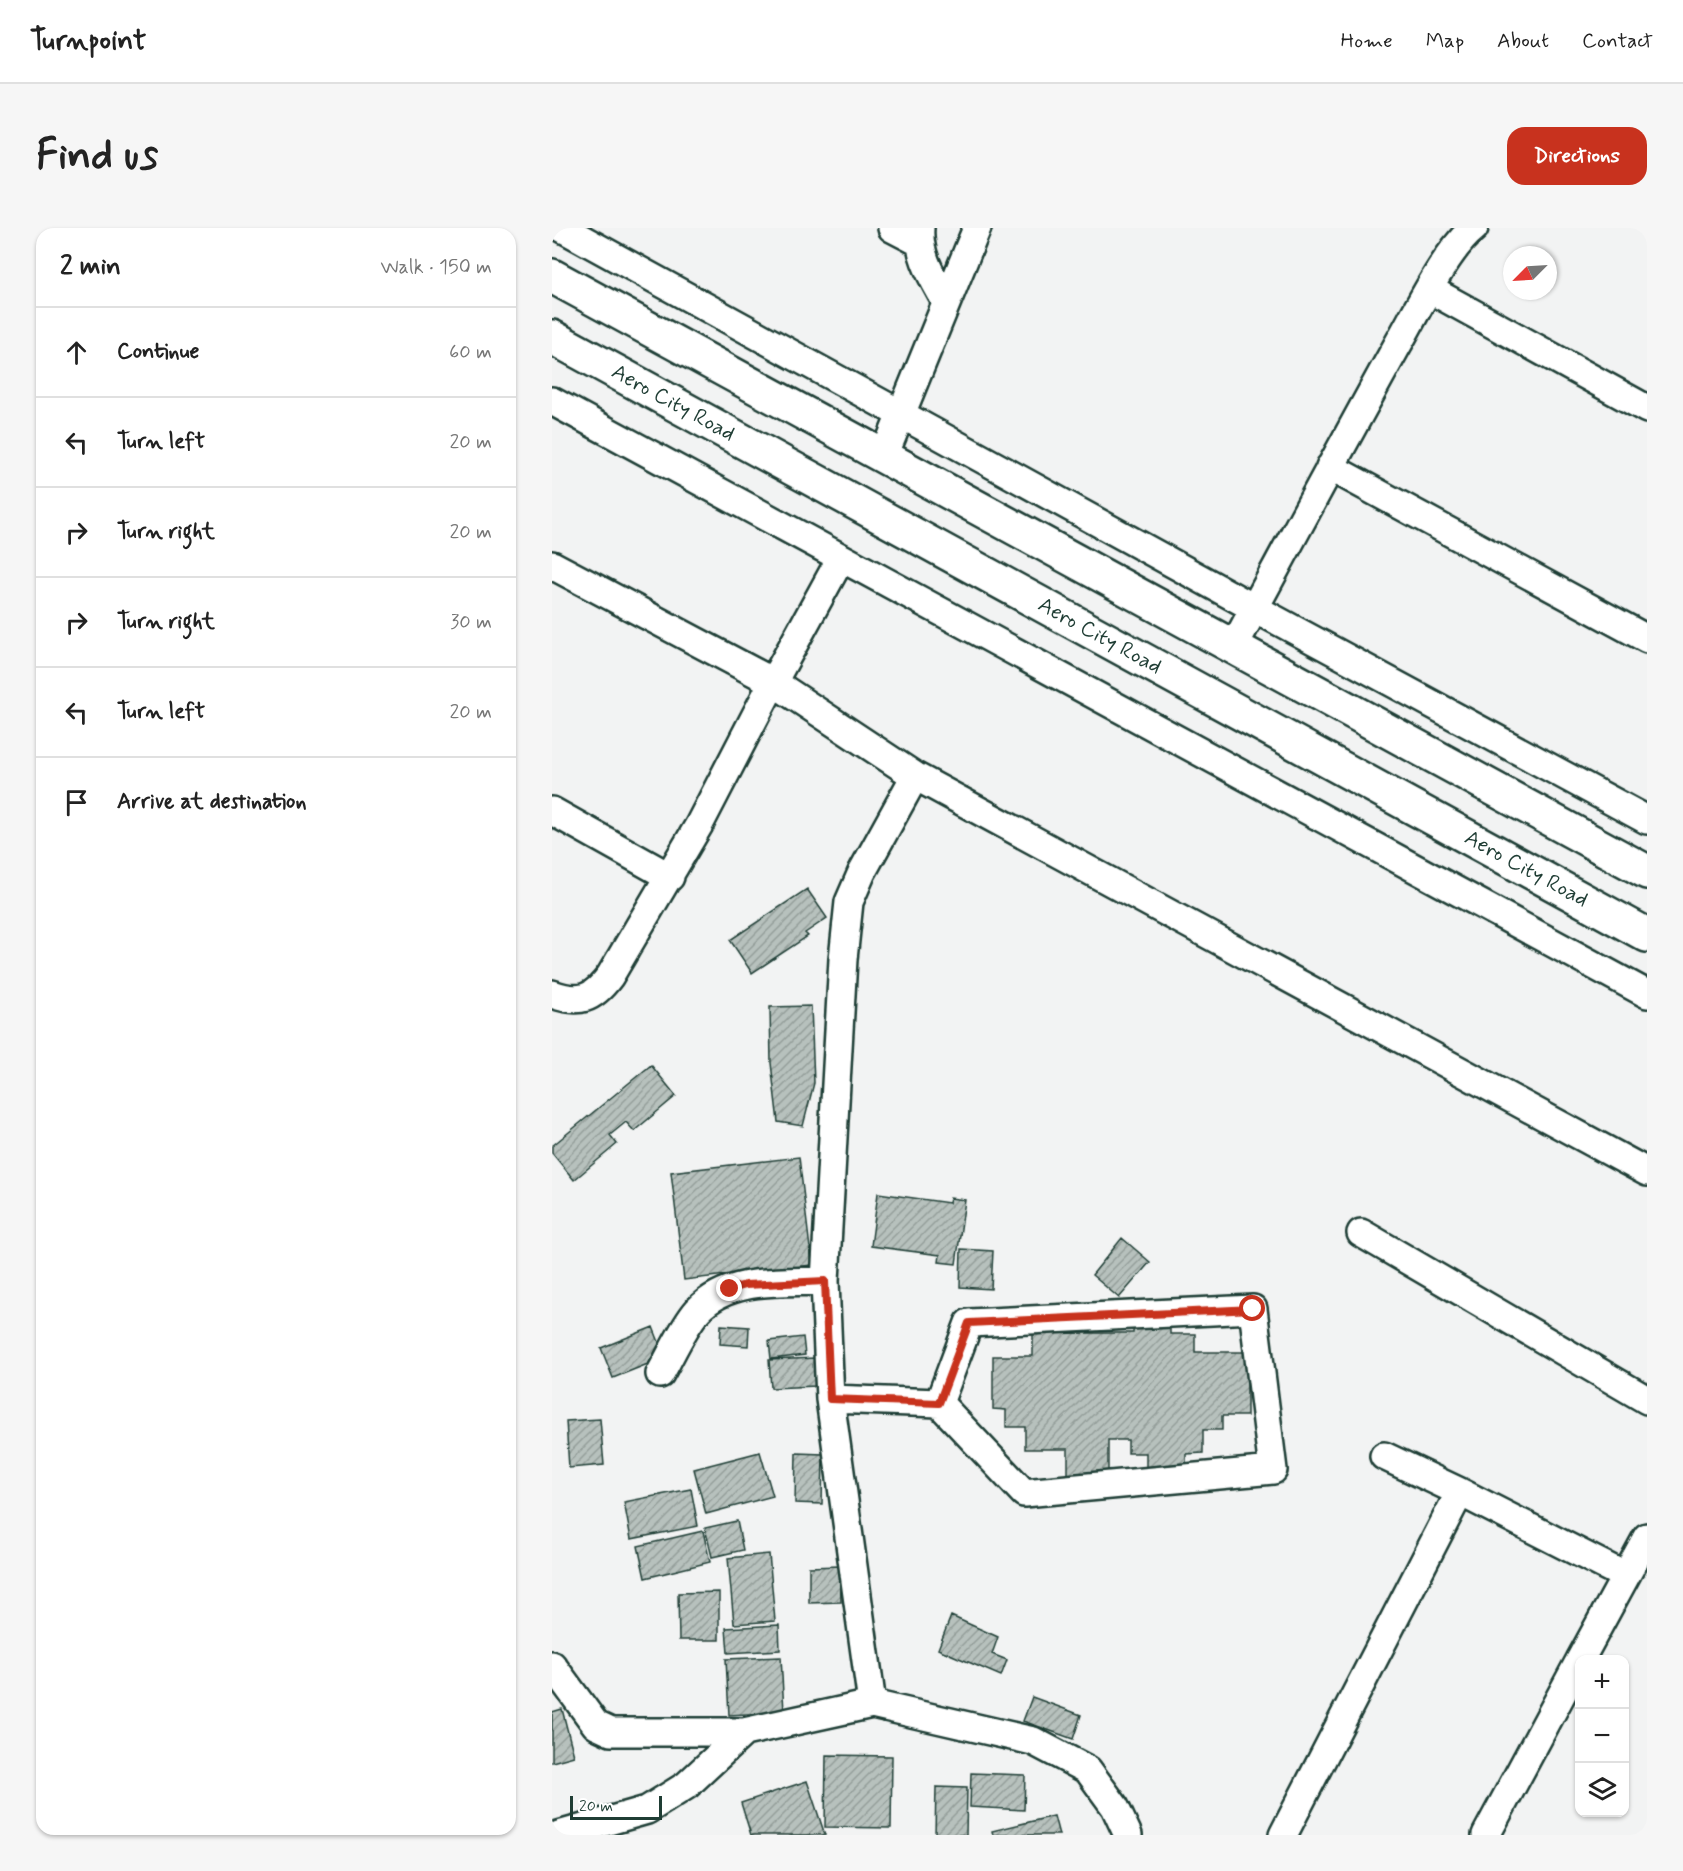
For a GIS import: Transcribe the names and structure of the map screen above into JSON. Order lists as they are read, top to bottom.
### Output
{
  "streets": {
    "street": ["Aero City Road"]
  },
  "scale_bar": "20 m",
  "north": "bottom left",
  "page": {
    "header": "Turnpoint",
    "nav": [
      "Home",
      "Map",
      "About",
      "Contact"
    ],
    "buttons": "Directions",
    "title": "Find us",
    "heading": ["2 min", "Walk · 150 m"],
    "list": [
      ["Continue", "60 m"],
      ["Turn left", "20 m"],
      ["Turn right", "20 m"],
      ["Turn right", "30 m"],
      ["Turn left", "20 m"],
      "Arrive at destination"
    ],
    "map_buttons": ["+", "−"],
    "scale": "20 m"
  }
}
